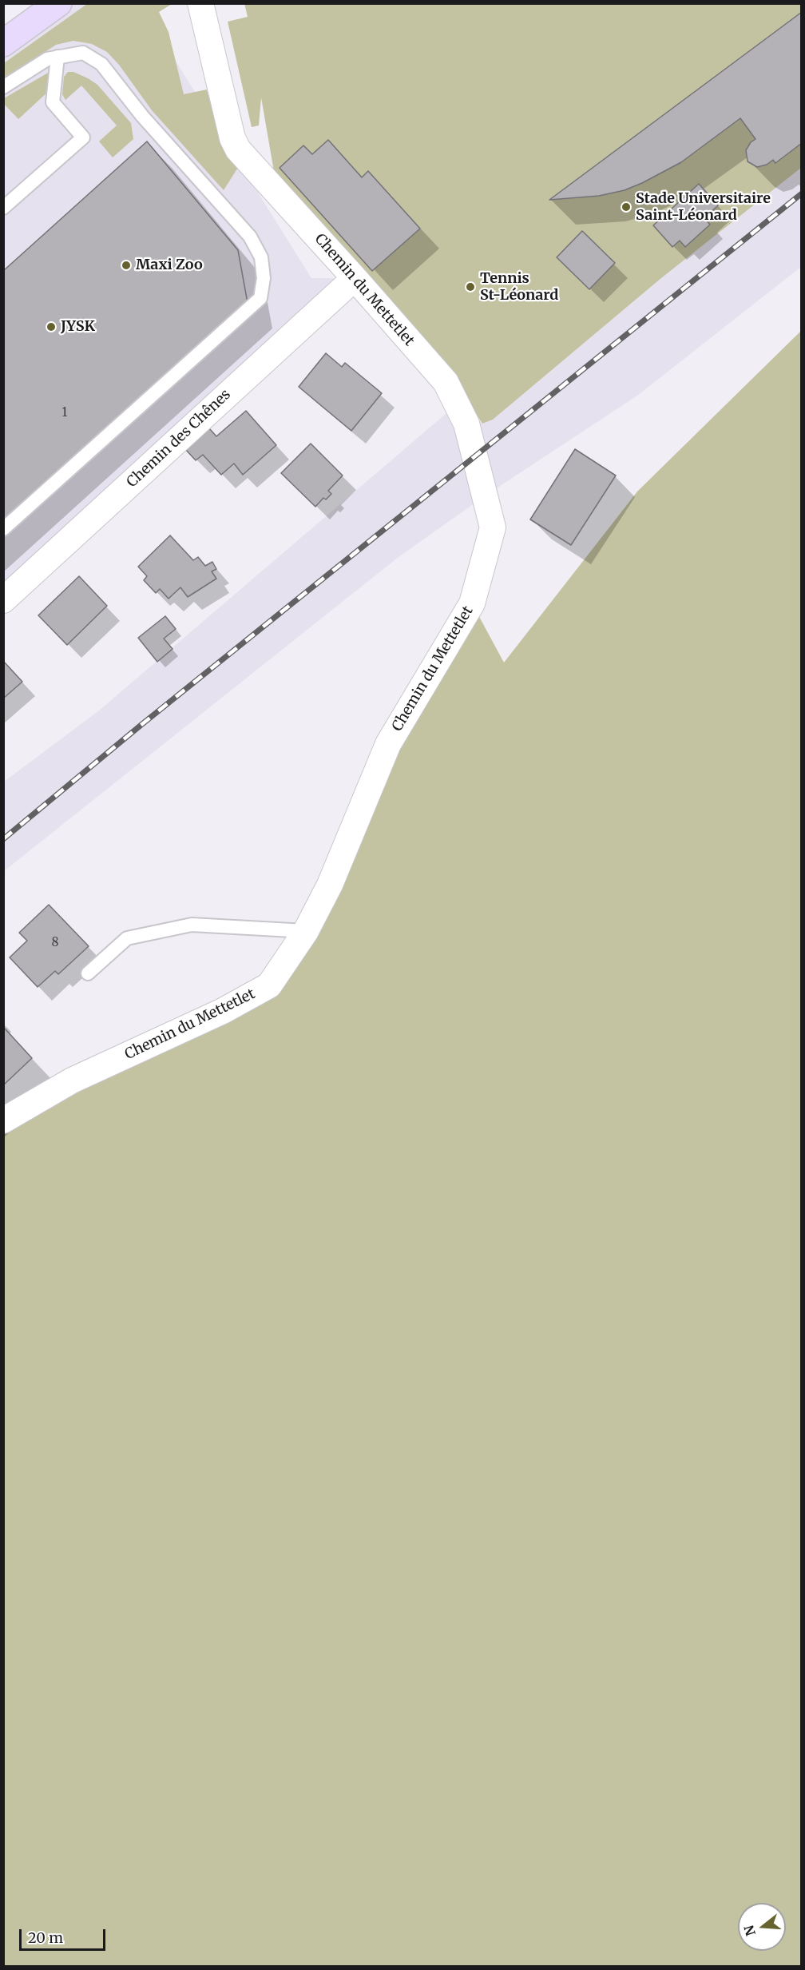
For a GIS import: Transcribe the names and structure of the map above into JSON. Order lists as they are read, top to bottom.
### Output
{
  "streets": {
    "street": ["Chemin du Mettetlet", "Chemin des Chênes"]
  },
  "crossings": [
    ["Chemin du Mettetlet", "Chemin des Chênes"]
  ],
  "places": [
    "Stade Universitaire Saint-Léonard",
    "Maxi Zoo",
    "Tennis St-Léonard",
    "JYSK"
  ],
  "house_numbers": ["1", "8"],
  "scale_bar": "20 m",
  "north": "left"
}
